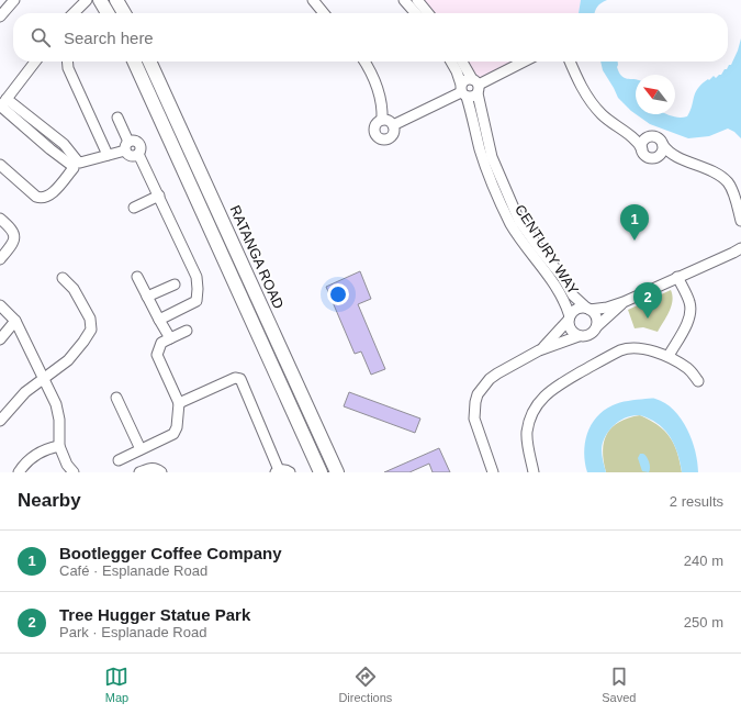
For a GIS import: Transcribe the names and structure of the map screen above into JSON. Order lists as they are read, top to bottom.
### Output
{
  "streets": {
    "main road": ["RATANGA ROAD"],
    "street": ["CENTURY WAY"]
  },
  "north": "top left",
  "page": {
    "search": "Search here",
    "pins": ["1", "2"],
    "heading": ["Nearby", "2 results"],
    "list": [
      {
        "mark": "1",
        "name": "Bootlegger Coffee Company",
        "note": "Café · Esplanade Road",
        "value": "240 m"
      },
      {
        "mark": "2",
        "name": "Tree Hugger Statue Park",
        "note": "Park · Esplanade Road",
        "value": "250 m"
      }
    ],
    "nav": ["Map", "Directions", "Saved"]
  }
}
